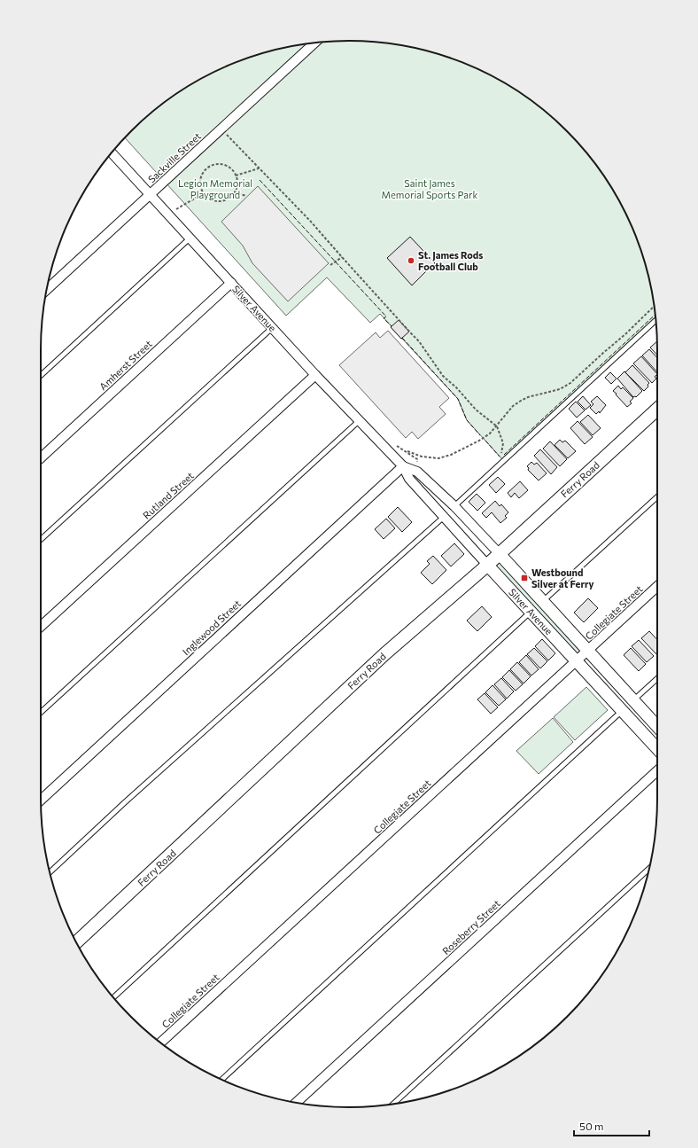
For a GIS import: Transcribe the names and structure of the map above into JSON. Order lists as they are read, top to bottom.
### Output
{
  "streets": {
    "main road": ["Ferry Road"],
    "street": [
      "Sackville Street",
      "Silver Avenue",
      "Amherst Street",
      "Rutland Street",
      "Collegiate Street",
      "Inglewood Street",
      "Roseberry Street"
    ]
  },
  "crossings": [
    ["Sackville Street", "Silver Avenue"],
    ["Silver Avenue", "Amherst Street"],
    ["Silver Avenue", "Ferry Road"],
    ["Silver Avenue", "Rutland Street"],
    ["Silver Avenue", "Collegiate Street"],
    ["Silver Avenue", "Inglewood Street"]
  ],
  "parks": ["Legion Memorial Playground", "Saint James Memorial Sports Park"],
  "places": {
    "other": ["St. James Rods Football Club"],
    "transit": ["Westbound Silver at Ferry"]
  },
  "scale_bar": "50 m"
}
